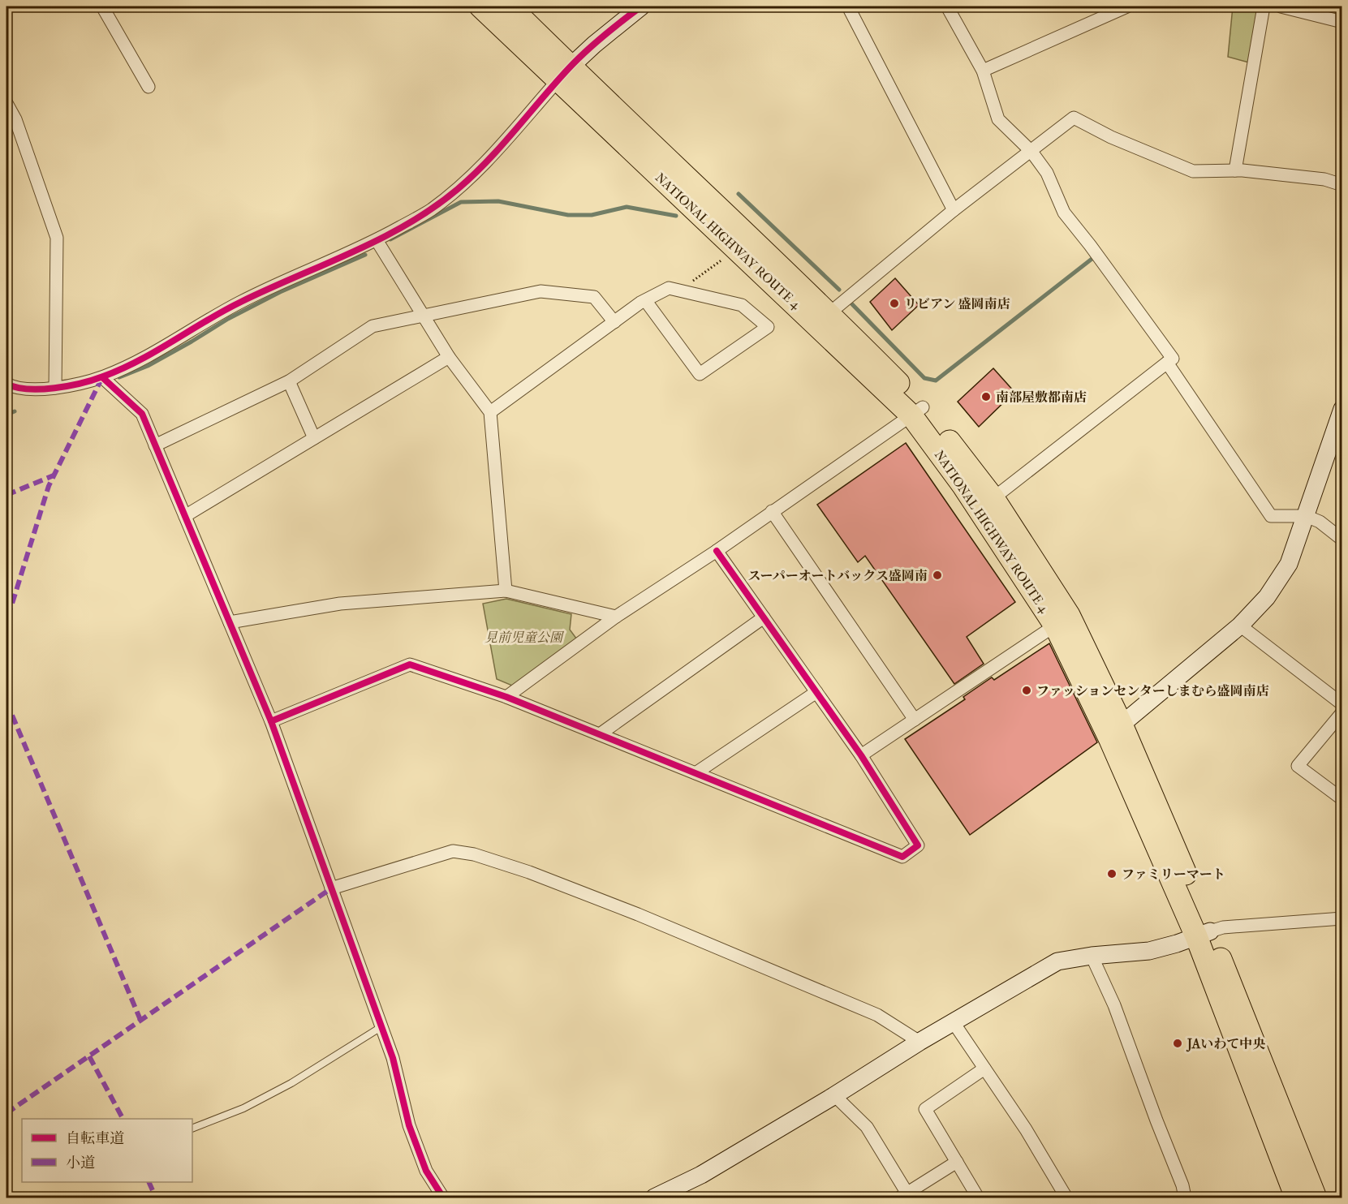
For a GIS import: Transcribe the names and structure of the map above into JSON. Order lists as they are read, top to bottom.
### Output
{
  "streets": {
    "highway": ["NATIONAL HIGHWAY ROUTE 4"]
  },
  "parks": ["見前児童公園"],
  "places": [
    "リビアン 盛岡南店",
    "南部屋敷都南店",
    "スーパーオートバックス盛岡南",
    "ファッションセンターしまむら盛岡南店",
    "ファミリーマート",
    "JAいわて中央"
  ],
  "legend": ["自転車道", "小道"]
}
